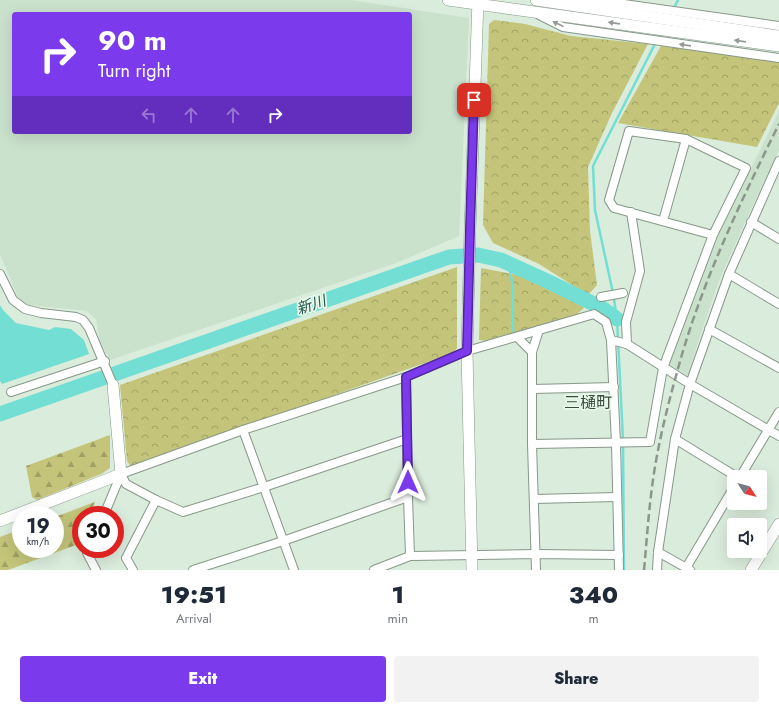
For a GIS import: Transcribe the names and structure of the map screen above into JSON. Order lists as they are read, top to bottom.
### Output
{
  "districts": ["三樋町"],
  "water": ["新川"],
  "north": "bottom right",
  "page": {
    "turn": ["90 m", "Turn right"],
    "speed": "19 km/h",
    "limit": "30",
    "eta": [
      "19:51",
      "Arrival",
      "1",
      "min",
      "340",
      "m"
    ],
    "buttons": ["Exit", "Share"]
  }
}
